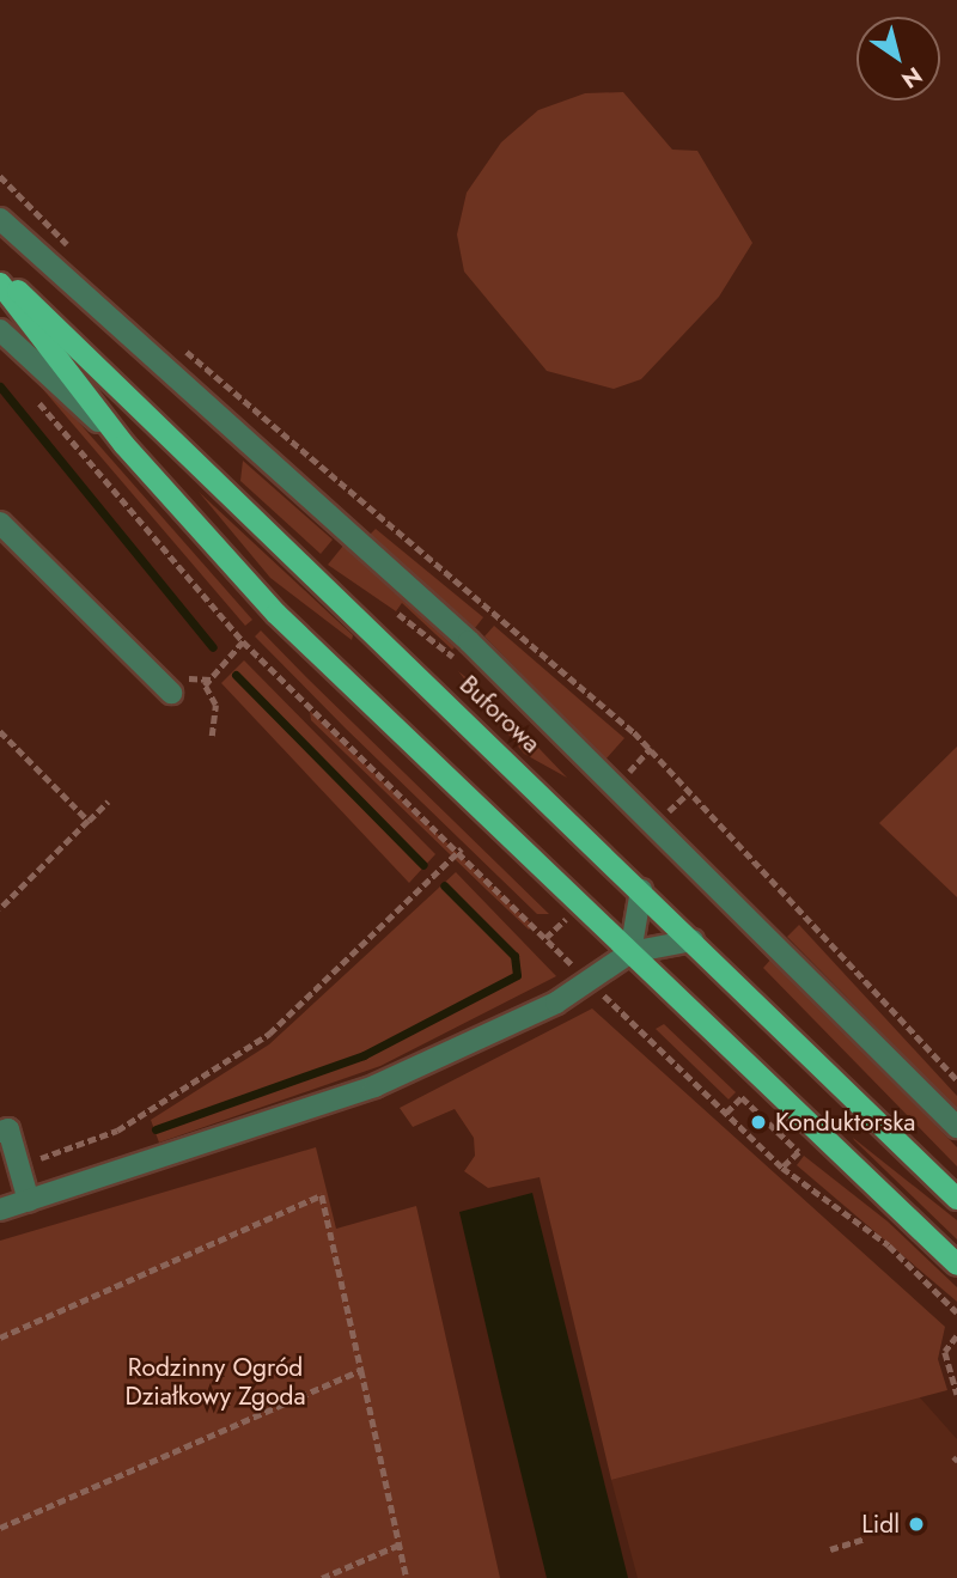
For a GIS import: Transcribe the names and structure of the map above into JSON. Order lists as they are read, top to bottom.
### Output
{
  "streets": {
    "main road": ["Buforowa"]
  },
  "parks": ["Rodzinny Ogród Działkowy Zgoda"],
  "places": ["Konduktorska", "Lidl"],
  "north": "bottom right"
}
